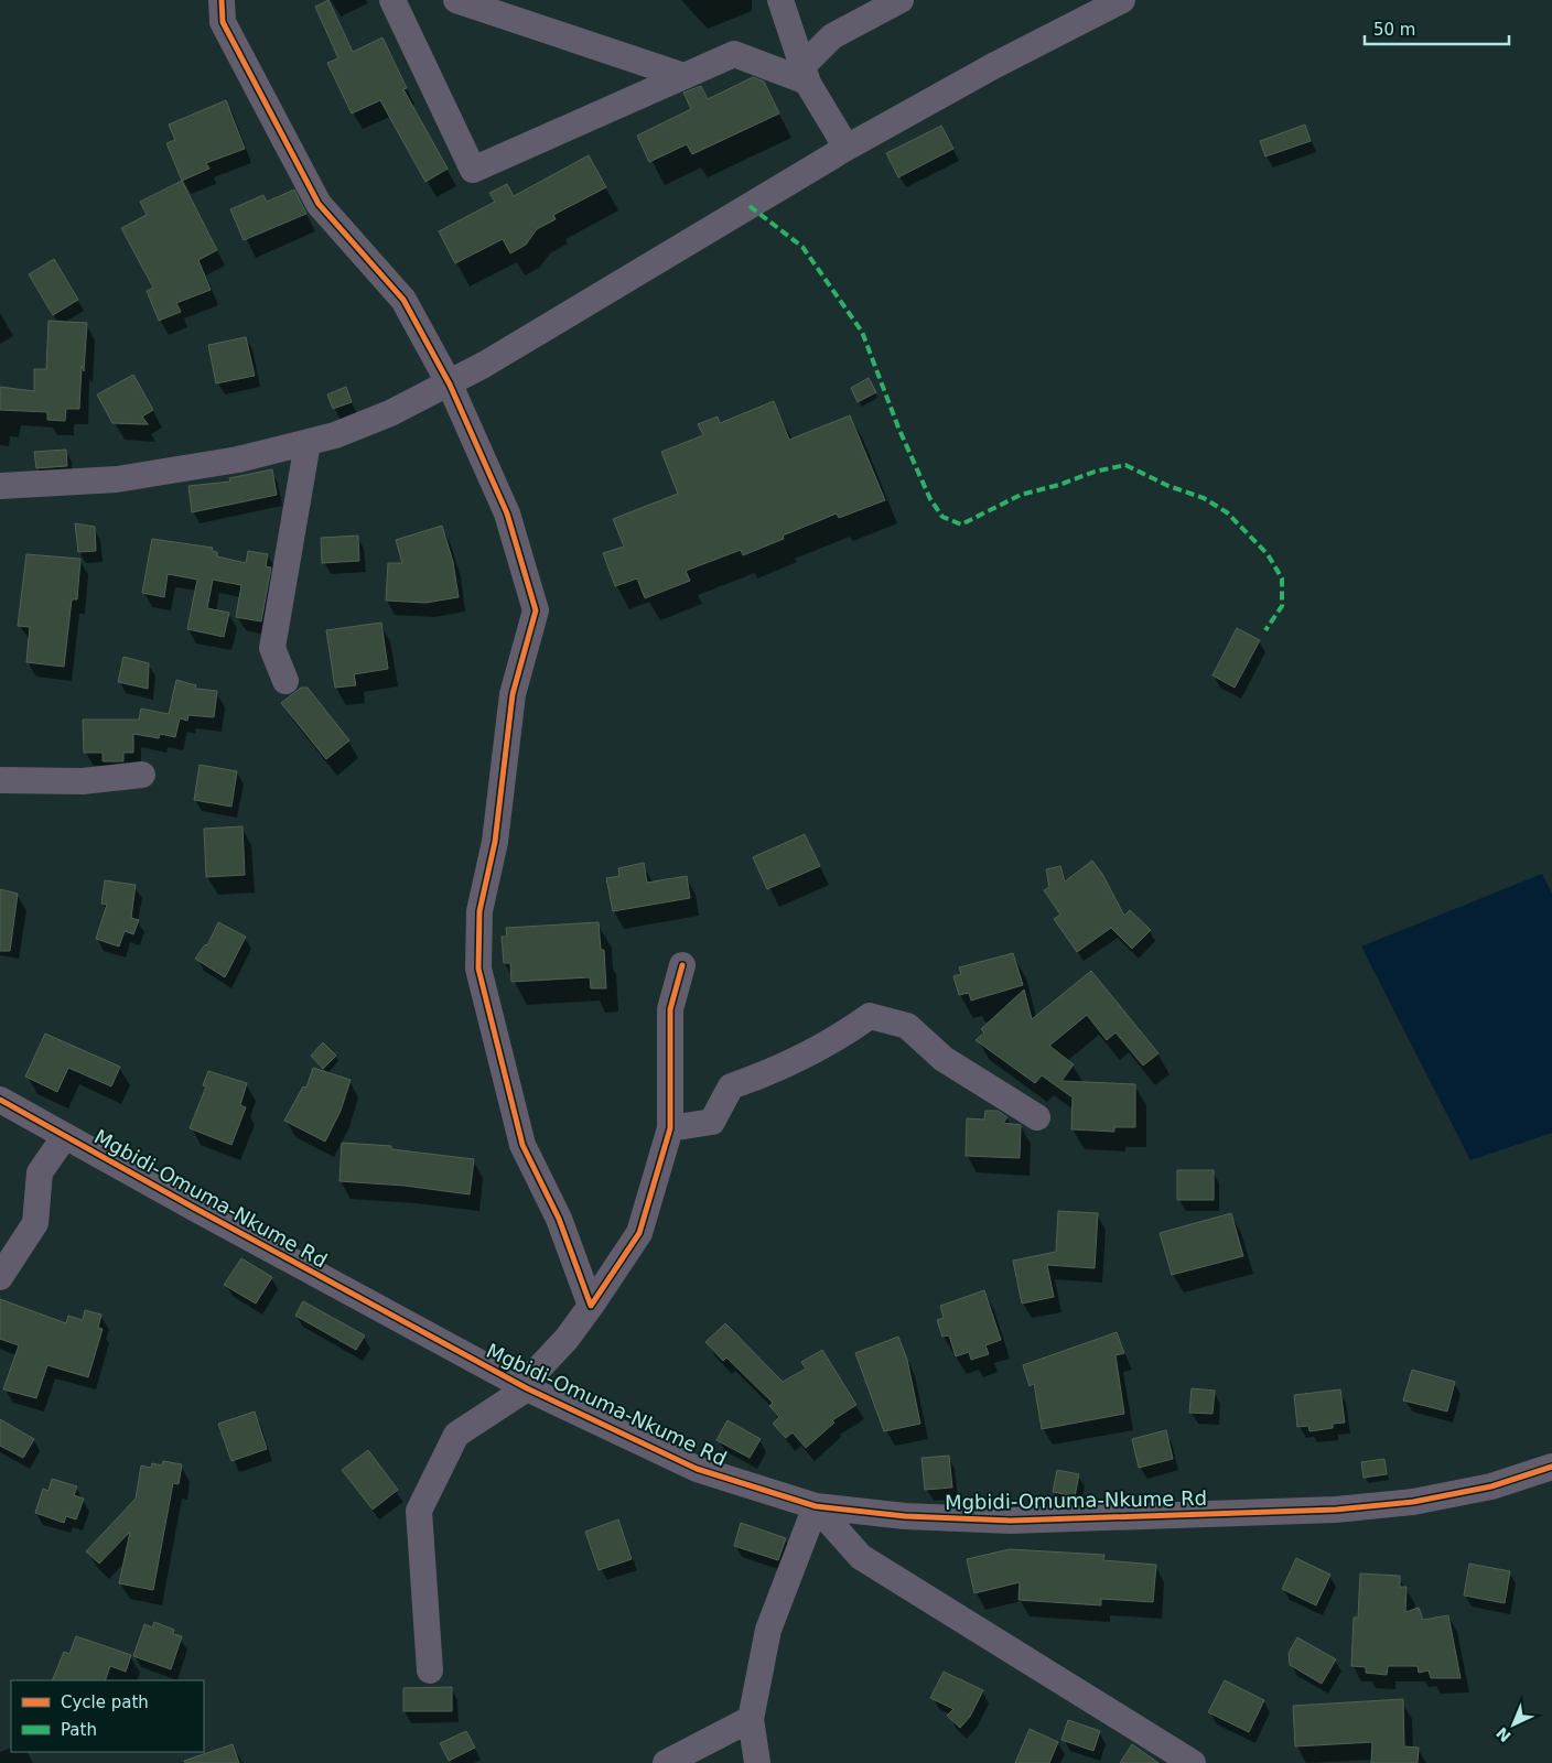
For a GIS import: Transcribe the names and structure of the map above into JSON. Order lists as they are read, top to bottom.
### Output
{
  "streets": {
    "street": ["Mgbidi-Omuma-Nkume Rd"]
  },
  "legend": ["Cycle path", "Path"],
  "scale_bar": "50 m",
  "north": "bottom left"
}
